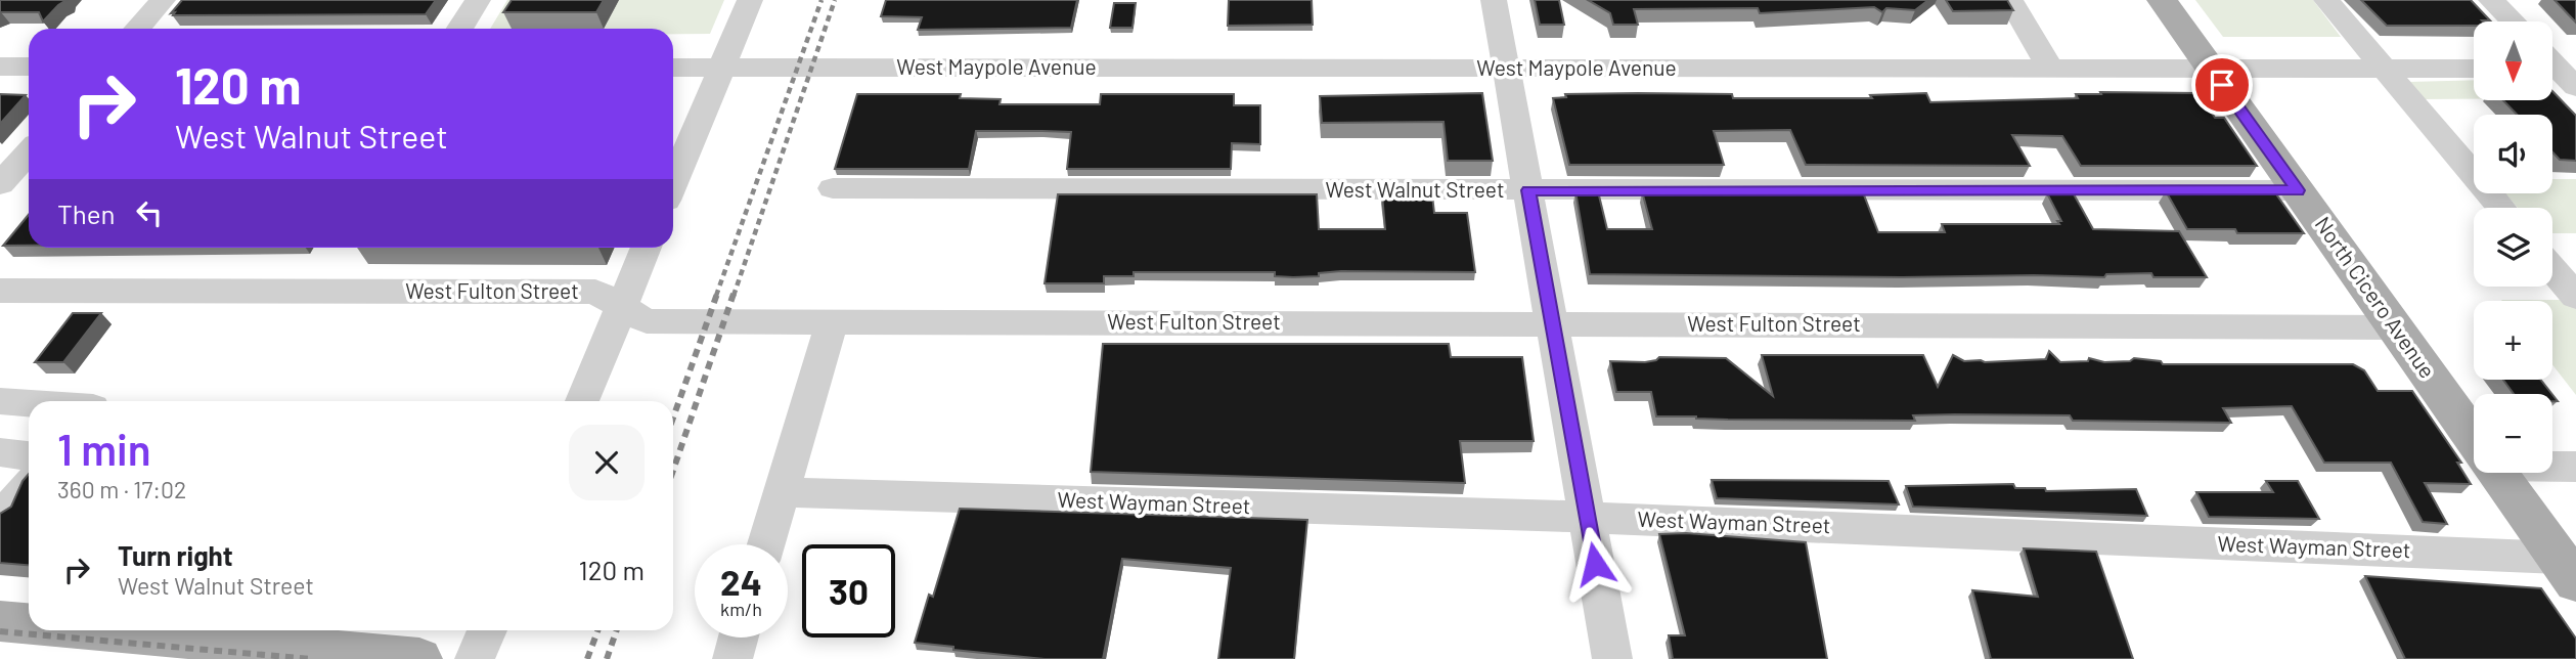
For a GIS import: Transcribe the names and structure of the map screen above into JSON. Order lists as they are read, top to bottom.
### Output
{
  "streets": {
    "main road": ["North Cicero Avenue"],
    "street": [
      "West Maypole Avenue",
      "West Walnut Street",
      "West Fulton Street",
      "West Wayman Street"
    ]
  },
  "crossings": [
    ["West Maypole Avenue", "North Cicero Avenue"],
    ["West Walnut Street", "North Cicero Avenue"],
    ["West Fulton Street", "North Cicero Avenue"],
    ["North Cicero Avenue", "West Wayman Street"]
  ],
  "north": "bottom",
  "page": {
    "map_buttons": ["+", "−"],
    "turn": ["120 m", "West Walnut Street"],
    "then": "Then",
    "heading": ["1 min", "360 m · 17:02"],
    "list": [
      {
        "name": "Turn right",
        "note": "West Walnut Street",
        "value": "120 m"
      }
    ],
    "speed": "24 km/h",
    "limit": "30"
  }
}
